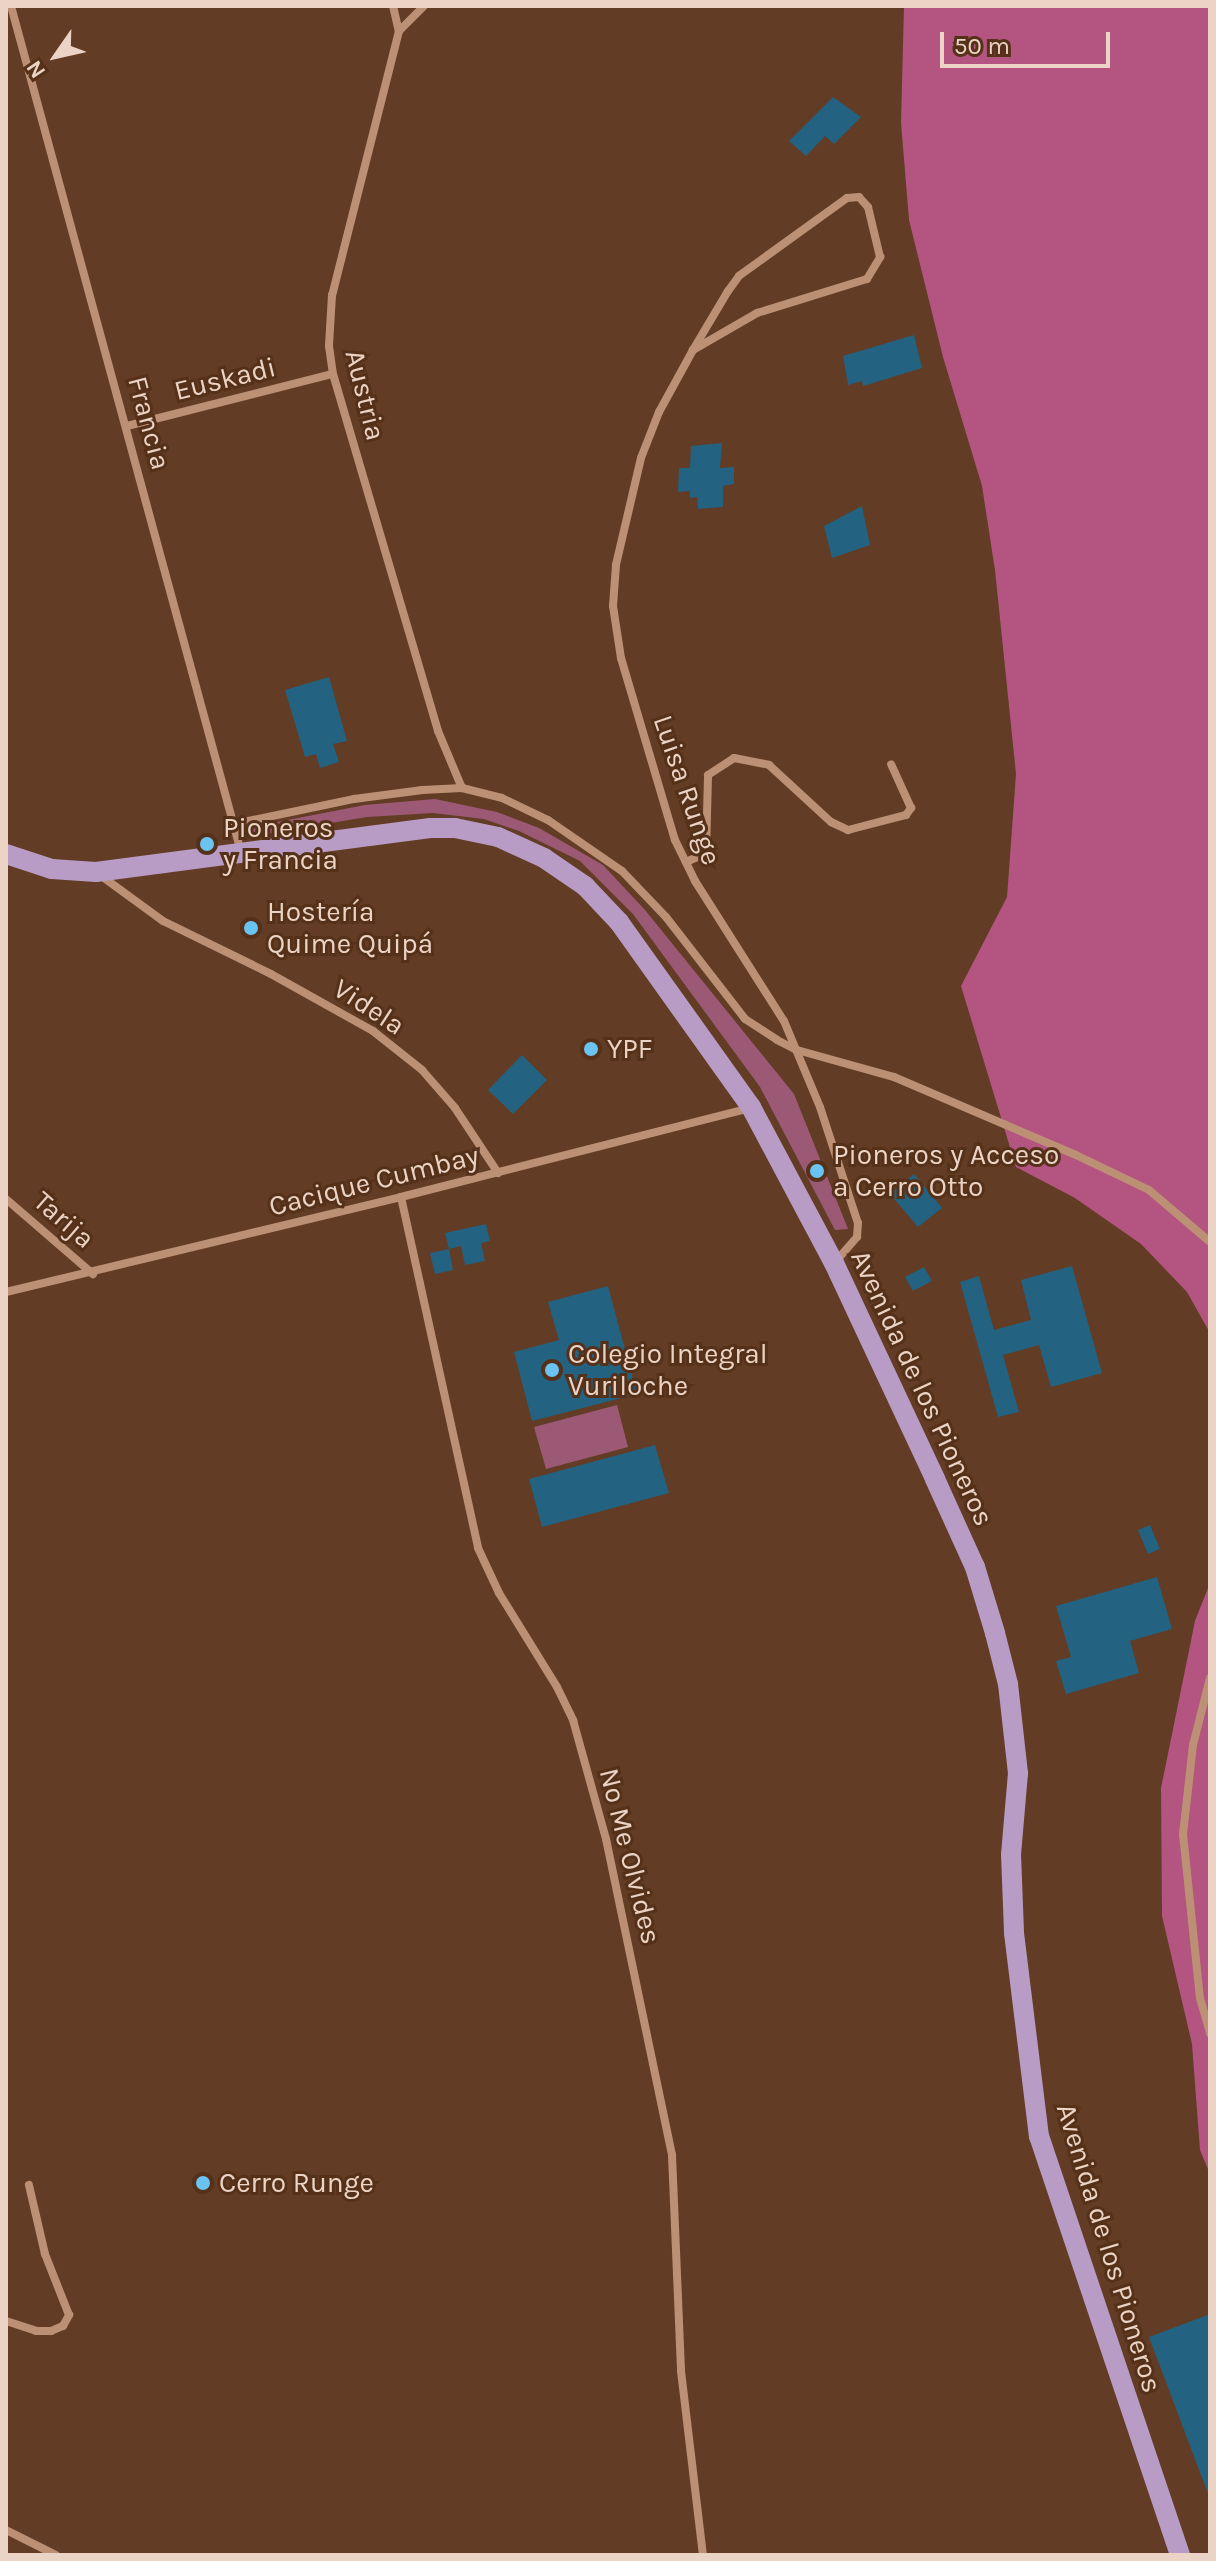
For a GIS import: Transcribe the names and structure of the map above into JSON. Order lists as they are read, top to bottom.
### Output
{
  "streets": {
    "main road": ["Avenida de los Pioneros"],
    "street": [
      "Euskadi",
      "Austria",
      "Francia",
      "Luisa Runge",
      "Videla",
      "Cacique Cumbay",
      "Tarija",
      "No Me Olvides"
    ]
  },
  "crossings": [
    ["Euskadi", "Austria"],
    ["Euskadi", "Francia"],
    ["Francia", "Avenida de los Pioneros"],
    ["Luisa Runge", "Avenida de los Pioneros"],
    ["Videla", "Cacique Cumbay"],
    ["Videla", "Avenida de los Pioneros"],
    ["Cacique Cumbay", "Tarija"],
    ["Cacique Cumbay", "Avenida de los Pioneros"],
    ["Cacique Cumbay", "No Me Olvides"]
  ],
  "places": [
    "Pioneros y Francia",
    "Hostería Quime Quipá",
    "YPF",
    "Pioneros y Acceso a Cerro Otto",
    "Colegio Integral Vuriloche",
    "Cerro Runge"
  ],
  "scale_bar": "50 m",
  "north": "bottom left"
}
